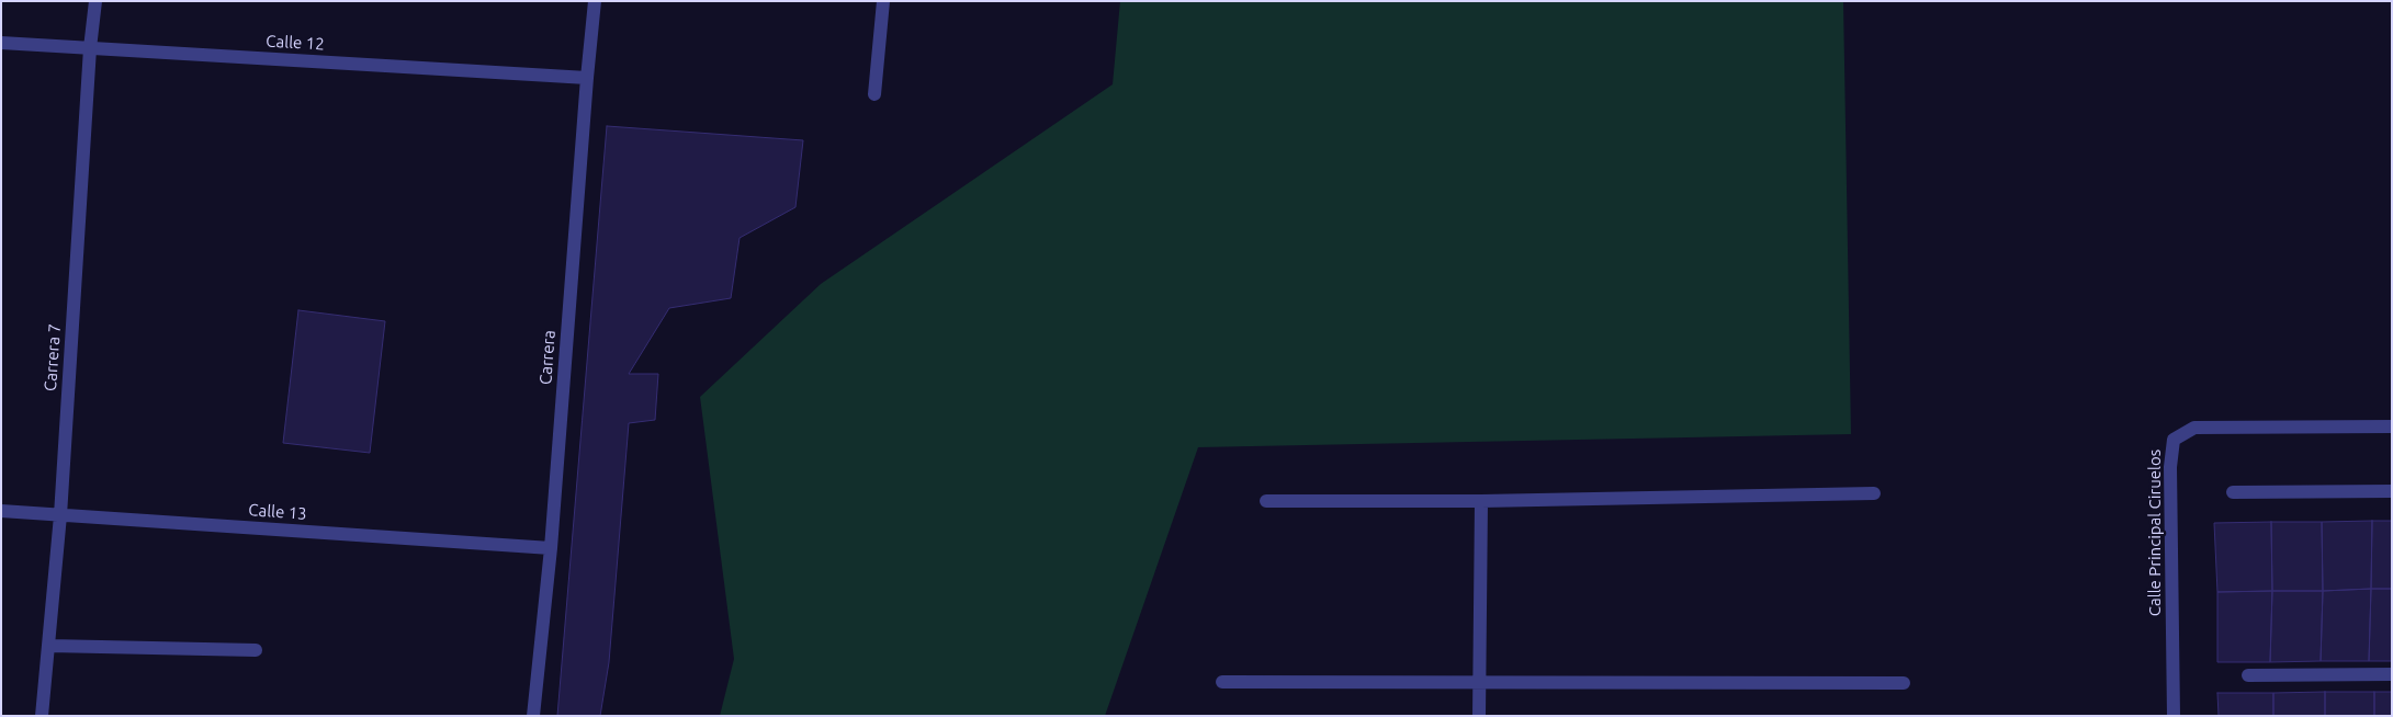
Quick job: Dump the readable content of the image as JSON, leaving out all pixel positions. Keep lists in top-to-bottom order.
{
  "streets": {
    "street": [
      "Calle 12",
      "Carrera 7",
      "Carrera",
      "Calle 13",
      "Calle Principal Ciruelos"
    ]
  },
  "crossings": [
    ["Calle 12", "Carrera 7"],
    ["Calle 12", "Carrera"],
    ["Carrera 7", "Calle 13"],
    ["Carrera", "Calle 13"]
  ]
}
